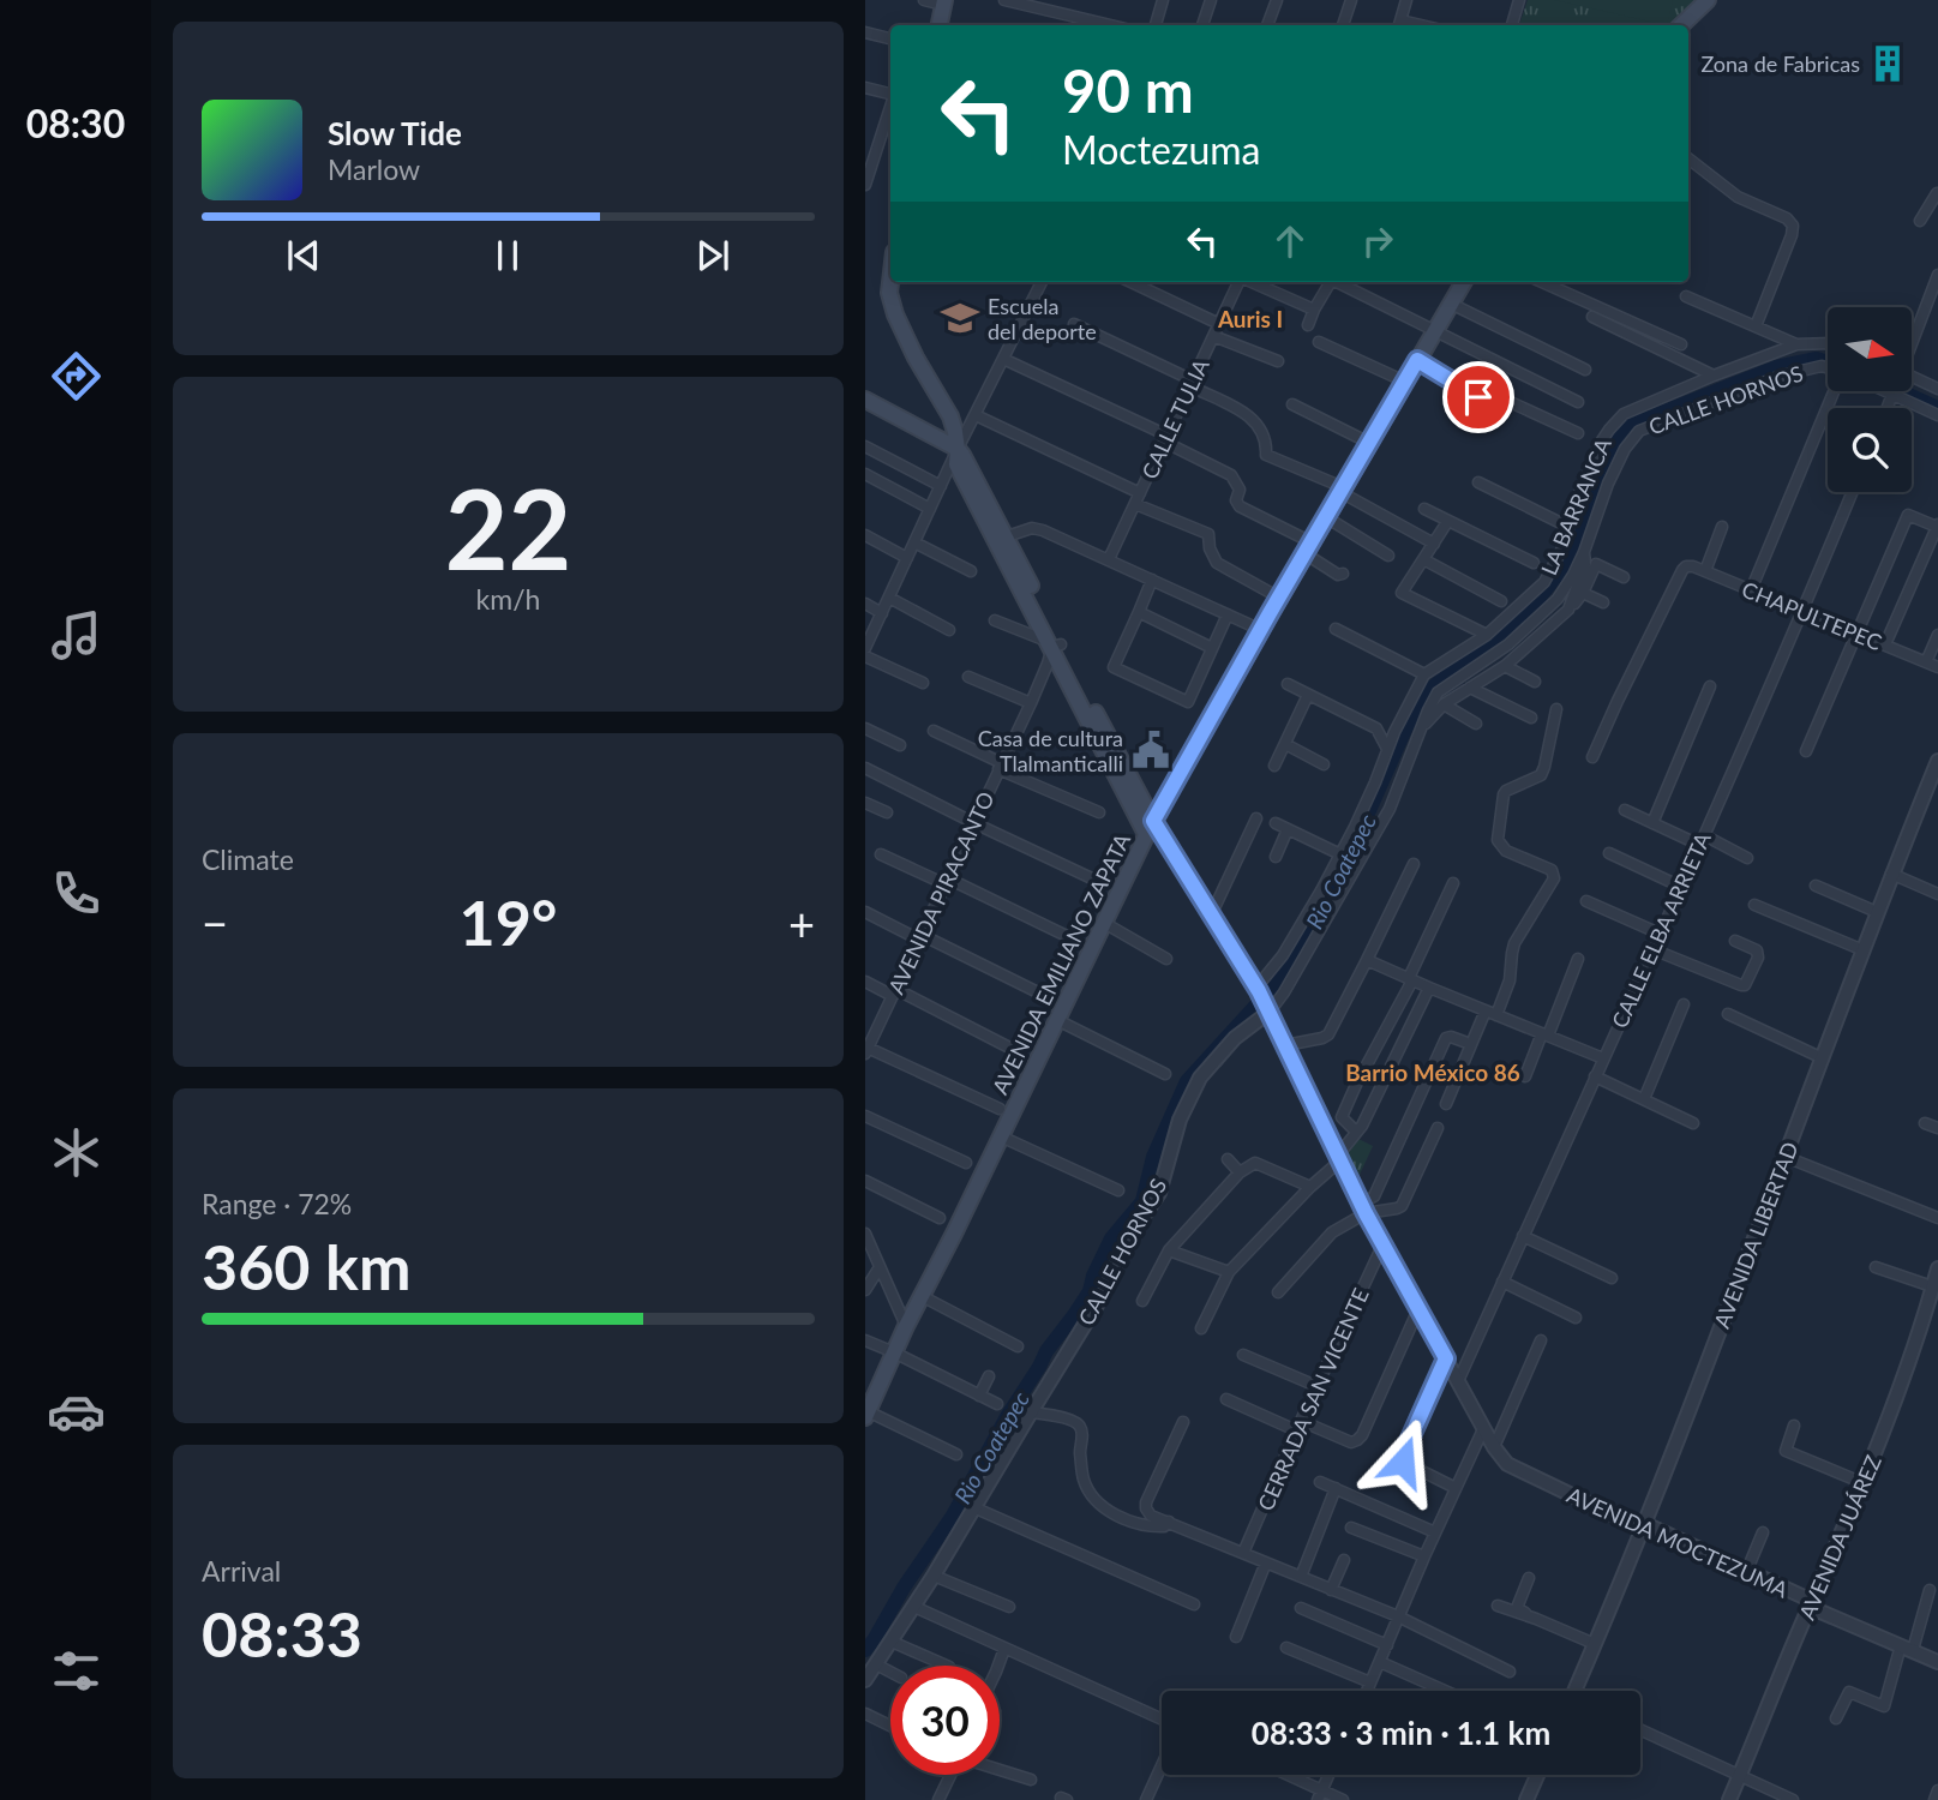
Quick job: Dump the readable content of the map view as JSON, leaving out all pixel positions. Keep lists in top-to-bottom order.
{
  "streets": {
    "main road": ["AVENIDA EMILIANO ZAPATA"],
    "street": [
      "CALLE HORNOS",
      "CALLE TULIA",
      "LA BARRANCA",
      "CHAPULTEPEC",
      "AVENIDA PIRACANTO",
      "CALLE ELBA ARRIETA",
      "AVENIDA LIBERTAD",
      "CERRADA SAN VICENTE",
      "AVENIDA JUÁREZ",
      "AVENIDA MOCTEZUMA"
    ]
  },
  "crossings": [
    ["CHAPULTEPEC", "CALLE ELBA ARRIETA"],
    ["AVENIDA LIBERTAD", "AVENIDA MOCTEZUMA"],
    ["AVENIDA JUÁREZ", "AVENIDA MOCTEZUMA"]
  ],
  "districts": ["Auris I", "Barrio México 86"],
  "water": ["Rio Coatepec"],
  "places": {
    "building": ["Zona de Fabricas"],
    "school or university": ["Escuela del deporte"],
    "public building": ["Casa de cultura Tlalmanticalli"]
  },
  "north": "right",
  "page": {
    "tabs": "08:30",
    "turn": ["90 m", "Moctezuma"],
    "song": ["Slow Tide", "Marlow"],
    "tile": [
      ["22", "km/h"],
      "Climate",
      ["Range · 72%", "360 km"],
      ["Arrival", "08:33"]
    ],
    "heat": ["−", "19°", "+"],
    "limit": "30",
    "trip": "08:33 · 3 min · 1.1 km"
  }
}
